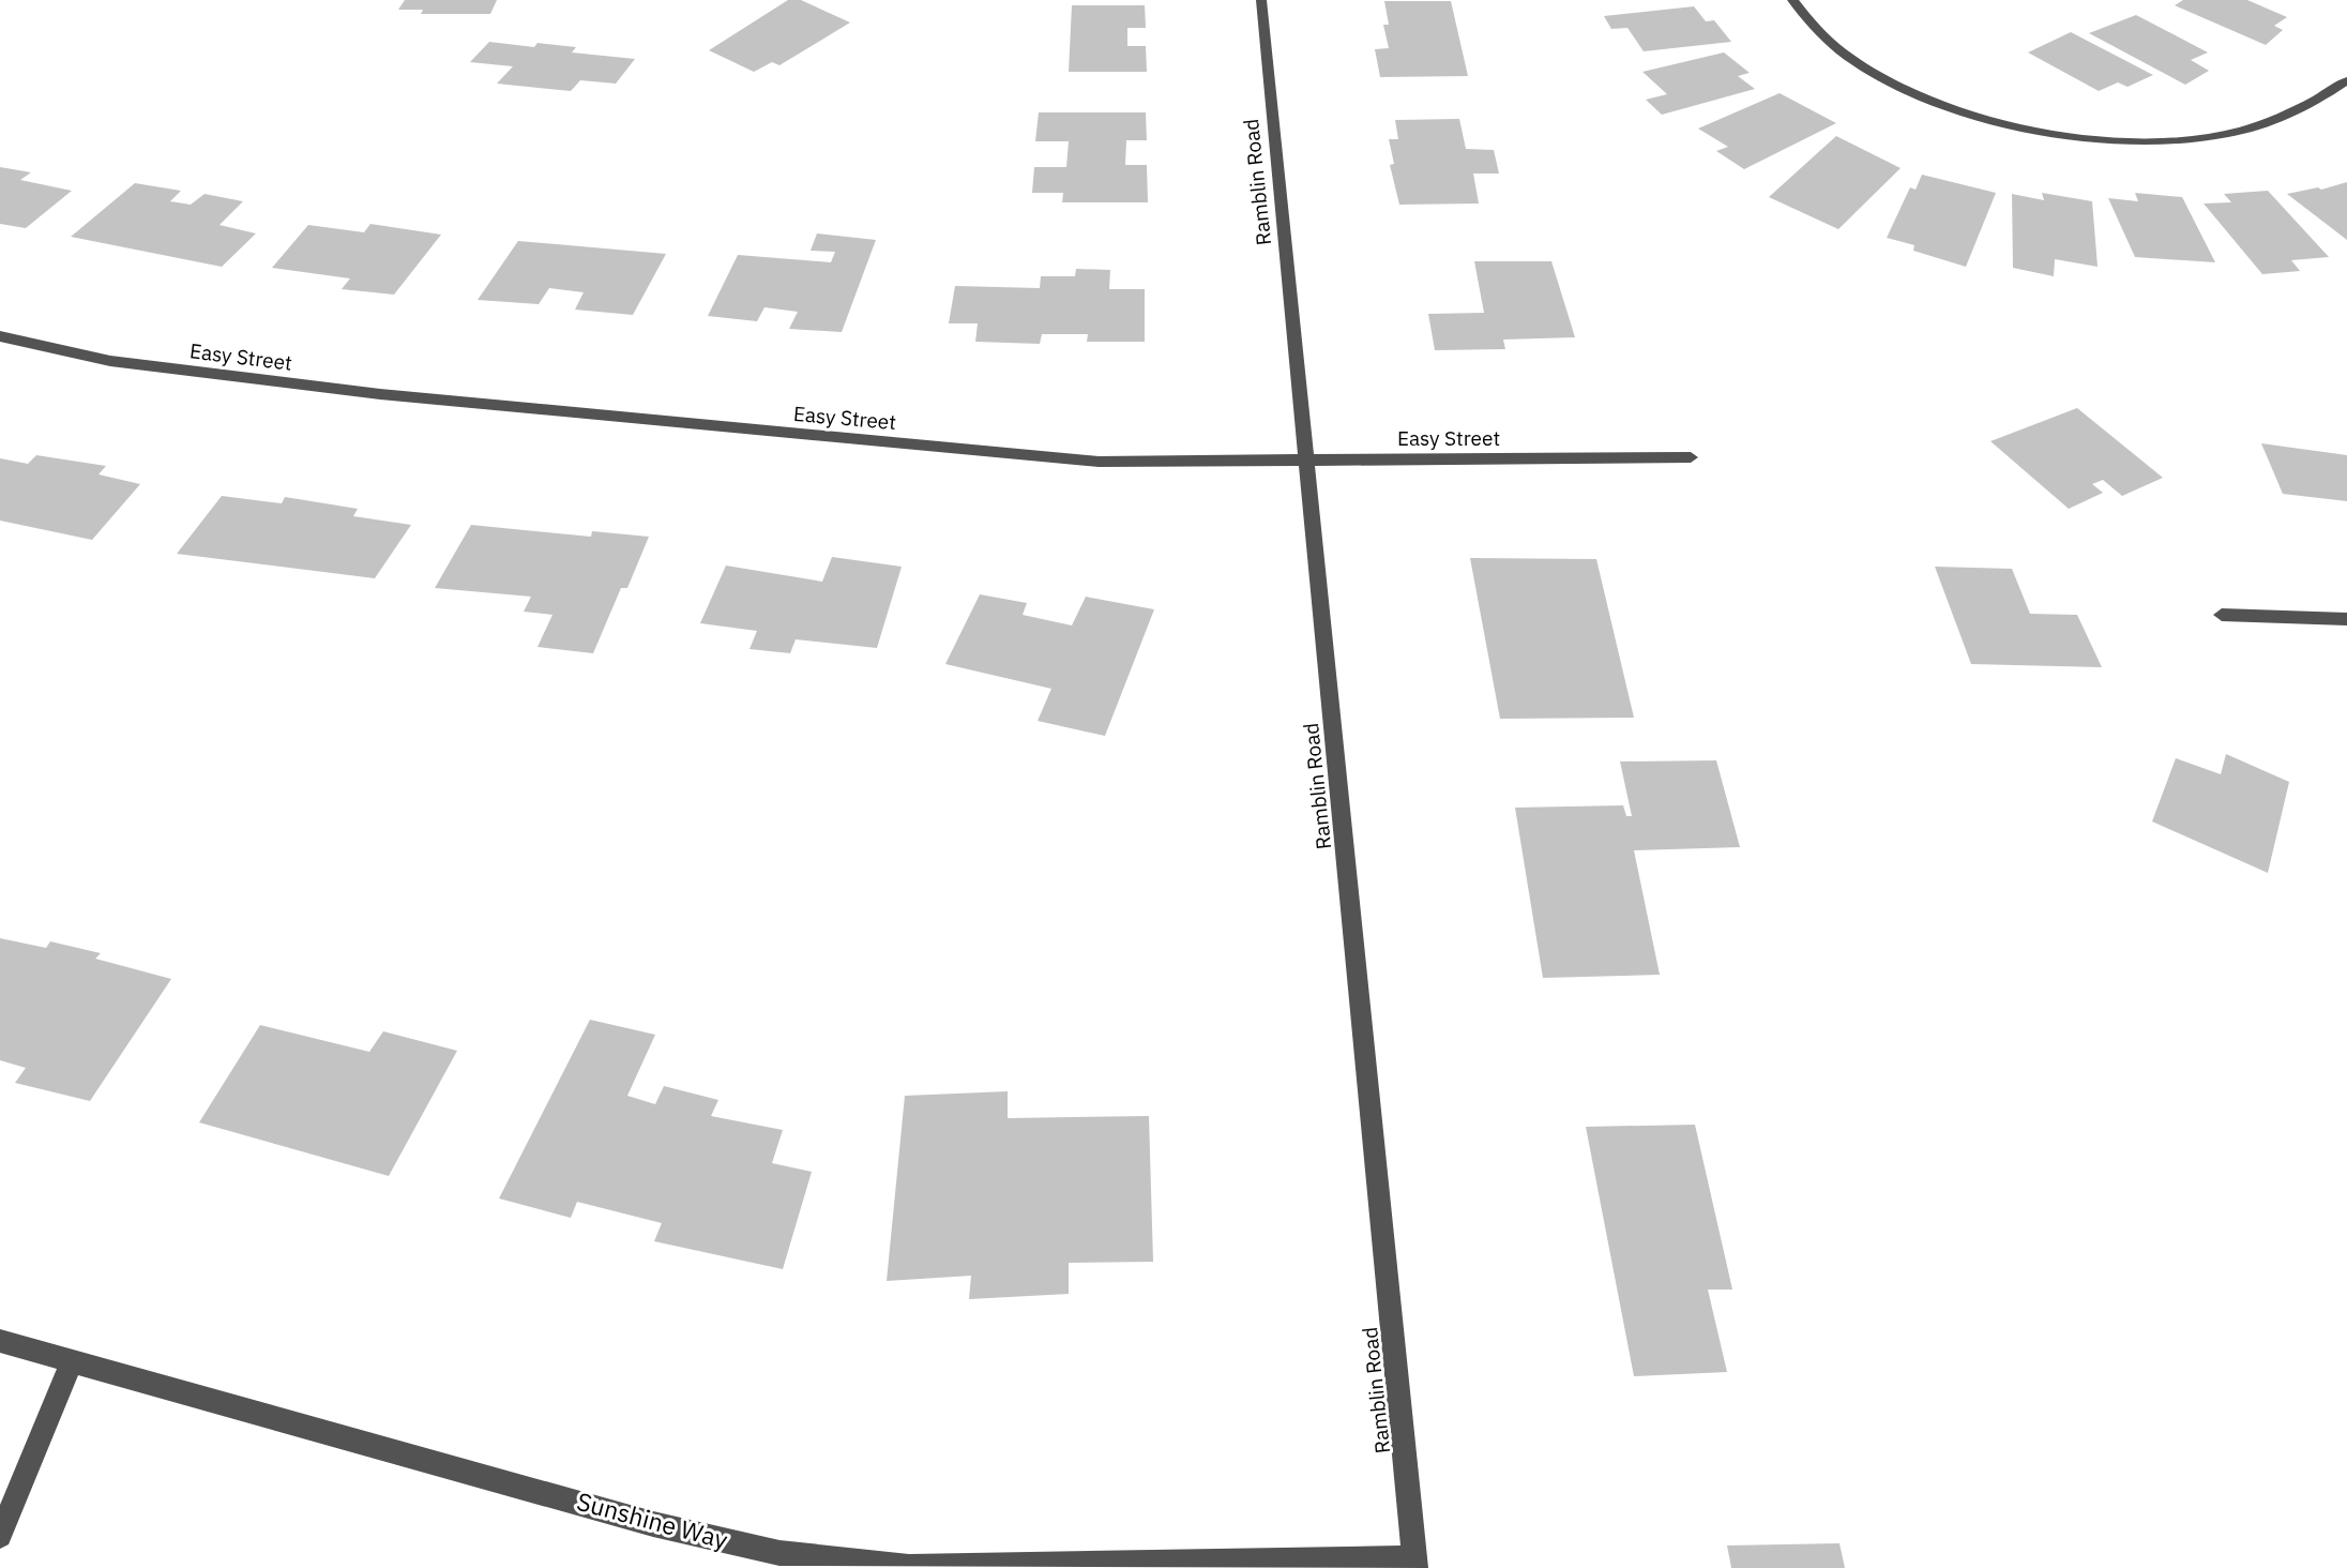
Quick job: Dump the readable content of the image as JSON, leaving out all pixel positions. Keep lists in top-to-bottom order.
{
  "streets": {
    "street": ["Ramblin Road", "Easy Street", "Sunshine Way"]
  },
  "crossings": [
    ["Ramblin Road", "Easy Street"],
    ["Ramblin Road", "Sunshine Way"]
  ]
}
